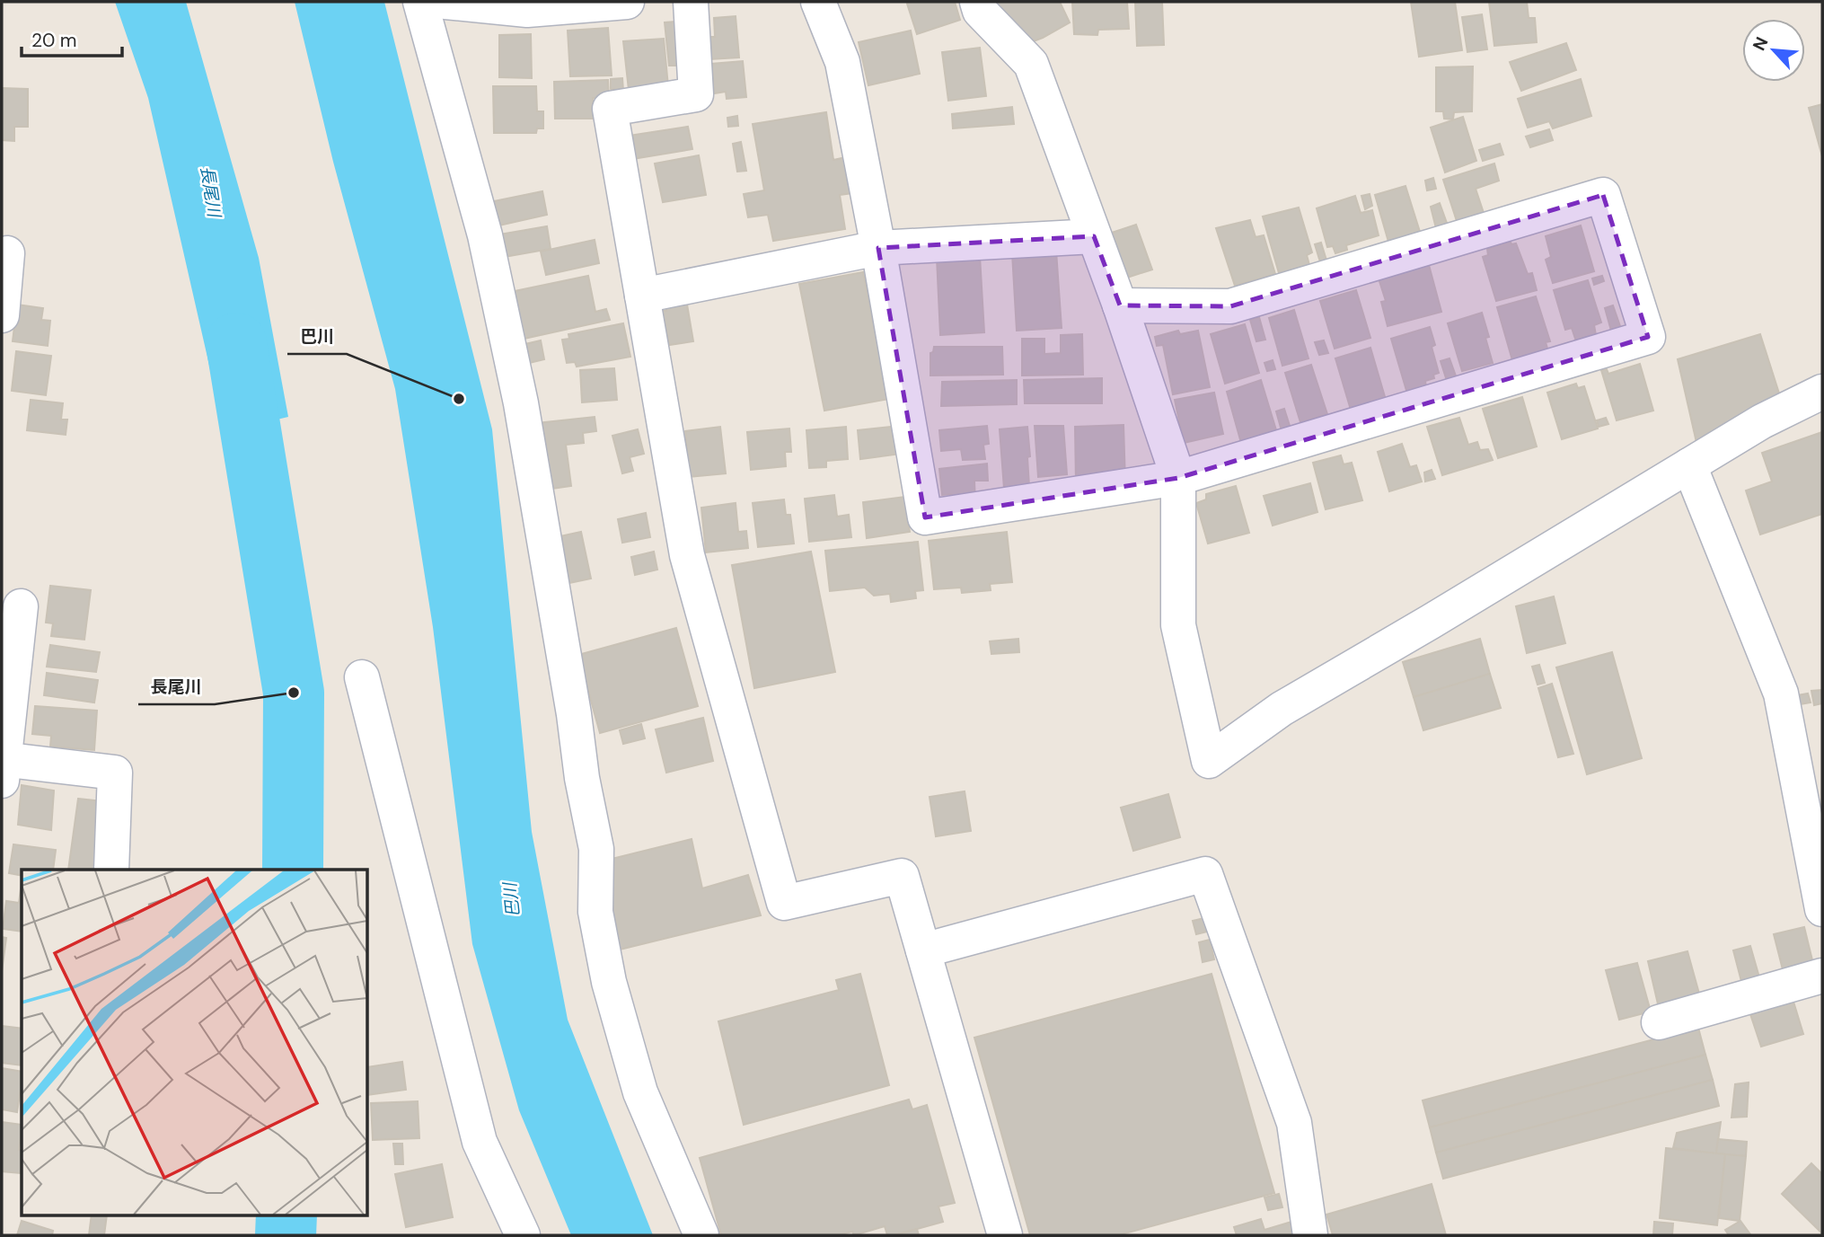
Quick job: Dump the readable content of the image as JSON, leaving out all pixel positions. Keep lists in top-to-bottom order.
{
  "water": ["長尾川", "巴川"],
  "places": ["巴川", "長尾川"],
  "scale_bar": "20 m",
  "north": "top left"
}
